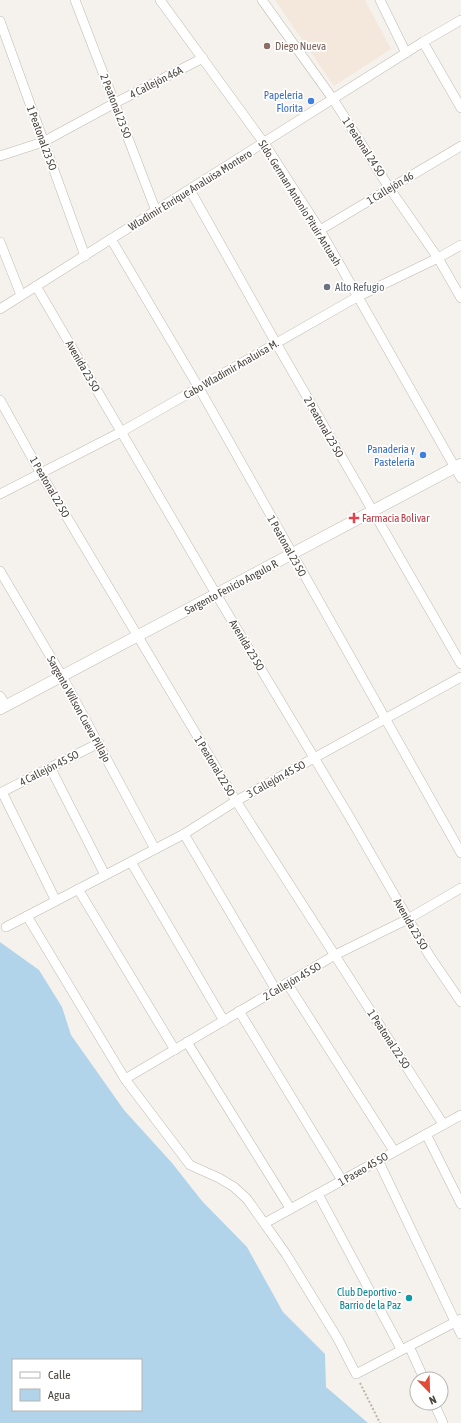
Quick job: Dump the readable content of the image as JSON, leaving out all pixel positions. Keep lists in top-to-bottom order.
{
  "streets": {
    "street": [
      "4 Callejón 46A",
      "2 Peatonal 23 SO",
      "1 Peatonal 23 SO",
      "1 Peatonal 24 SO",
      "1 Callejón 46",
      "Wladimir Enrique Analuisa Montero",
      "Sldo. German Antonio Pituir Antuash",
      "Avenida 23 SO",
      "Cabo Wladimir Analuisa M.",
      "1 Peatonal 22 SO",
      "Sargento Fenicio Angulo R",
      "Sargento Wilson Cueva Pillajo",
      "4 Callejón 45 SO",
      "3 Callejón 45 SO",
      "2 Callejón 45 SO",
      "1 Paseo 45 SO"
    ]
  },
  "crossings": [
    ["4 Callejón 46A", "2 Peatonal 23 SO"],
    ["4 Callejón 46A", "1 Peatonal 23 SO"],
    ["4 Callejón 46A", "Sldo. German Antonio Pituir Antuash"],
    ["2 Peatonal 23 SO", "Wladimir Enrique Analuisa Montero"],
    ["2 Peatonal 23 SO", "Cabo Wladimir Analuisa M."],
    ["2 Peatonal 23 SO", "Sargento Fenicio Angulo R"],
    ["1 Peatonal 23 SO", "Wladimir Enrique Analuisa Montero"],
    ["1 Peatonal 23 SO", "Cabo Wladimir Analuisa M."],
    ["1 Peatonal 23 SO", "Sargento Fenicio Angulo R"],
    ["1 Peatonal 23 SO", "3 Callejón 45 SO"],
    ["1 Peatonal 24 SO", "1 Callejón 46"],
    ["1 Peatonal 24 SO", "Wladimir Enrique Analuisa Montero"],
    ["1 Peatonal 24 SO", "Cabo Wladimir Analuisa M."],
    ["1 Callejón 46", "Sldo. German Antonio Pituir Antuash"],
    ["Wladimir Enrique Analuisa Montero", "Sldo. German Antonio Pituir Antuash"],
    ["Wladimir Enrique Analuisa Montero", "Avenida 23 SO"],
    ["Sldo. German Antonio Pituir Antuash", "Cabo Wladimir Analuisa M."],
    ["Sldo. German Antonio Pituir Antuash", "Sargento Fenicio Angulo R"],
    ["Avenida 23 SO", "Cabo Wladimir Analuisa M."],
    ["Avenida 23 SO", "Sargento Fenicio Angulo R"],
    ["Avenida 23 SO", "3 Callejón 45 SO"],
    ["Avenida 23 SO", "2 Callejón 45 SO"],
    ["Cabo Wladimir Analuisa M.", "1 Peatonal 22 SO"],
    ["1 Peatonal 22 SO", "Sargento Fenicio Angulo R"],
    ["1 Peatonal 22 SO", "3 Callejón 45 SO"],
    ["1 Peatonal 22 SO", "2 Callejón 45 SO"],
    ["1 Peatonal 22 SO", "1 Paseo 45 SO"],
    ["Sargento Fenicio Angulo R", "Sargento Wilson Cueva Pillajo"],
    ["Sargento Wilson Cueva Pillajo", "4 Callejón 45 SO"],
    ["Sargento Wilson Cueva Pillajo", "3 Callejón 45 SO"]
  ],
  "places": {
    "other": [
      "Diego Nueva",
      "Papelería Florita",
      "Alto Refugio",
      "Panadería y Pastelería",
      "Club Deportivo - Barrio de la Paz"
    ],
    "health": ["Farmacia Bolivar"]
  },
  "legend": ["Calle", "Agua"],
  "north": "bottom right"
}
